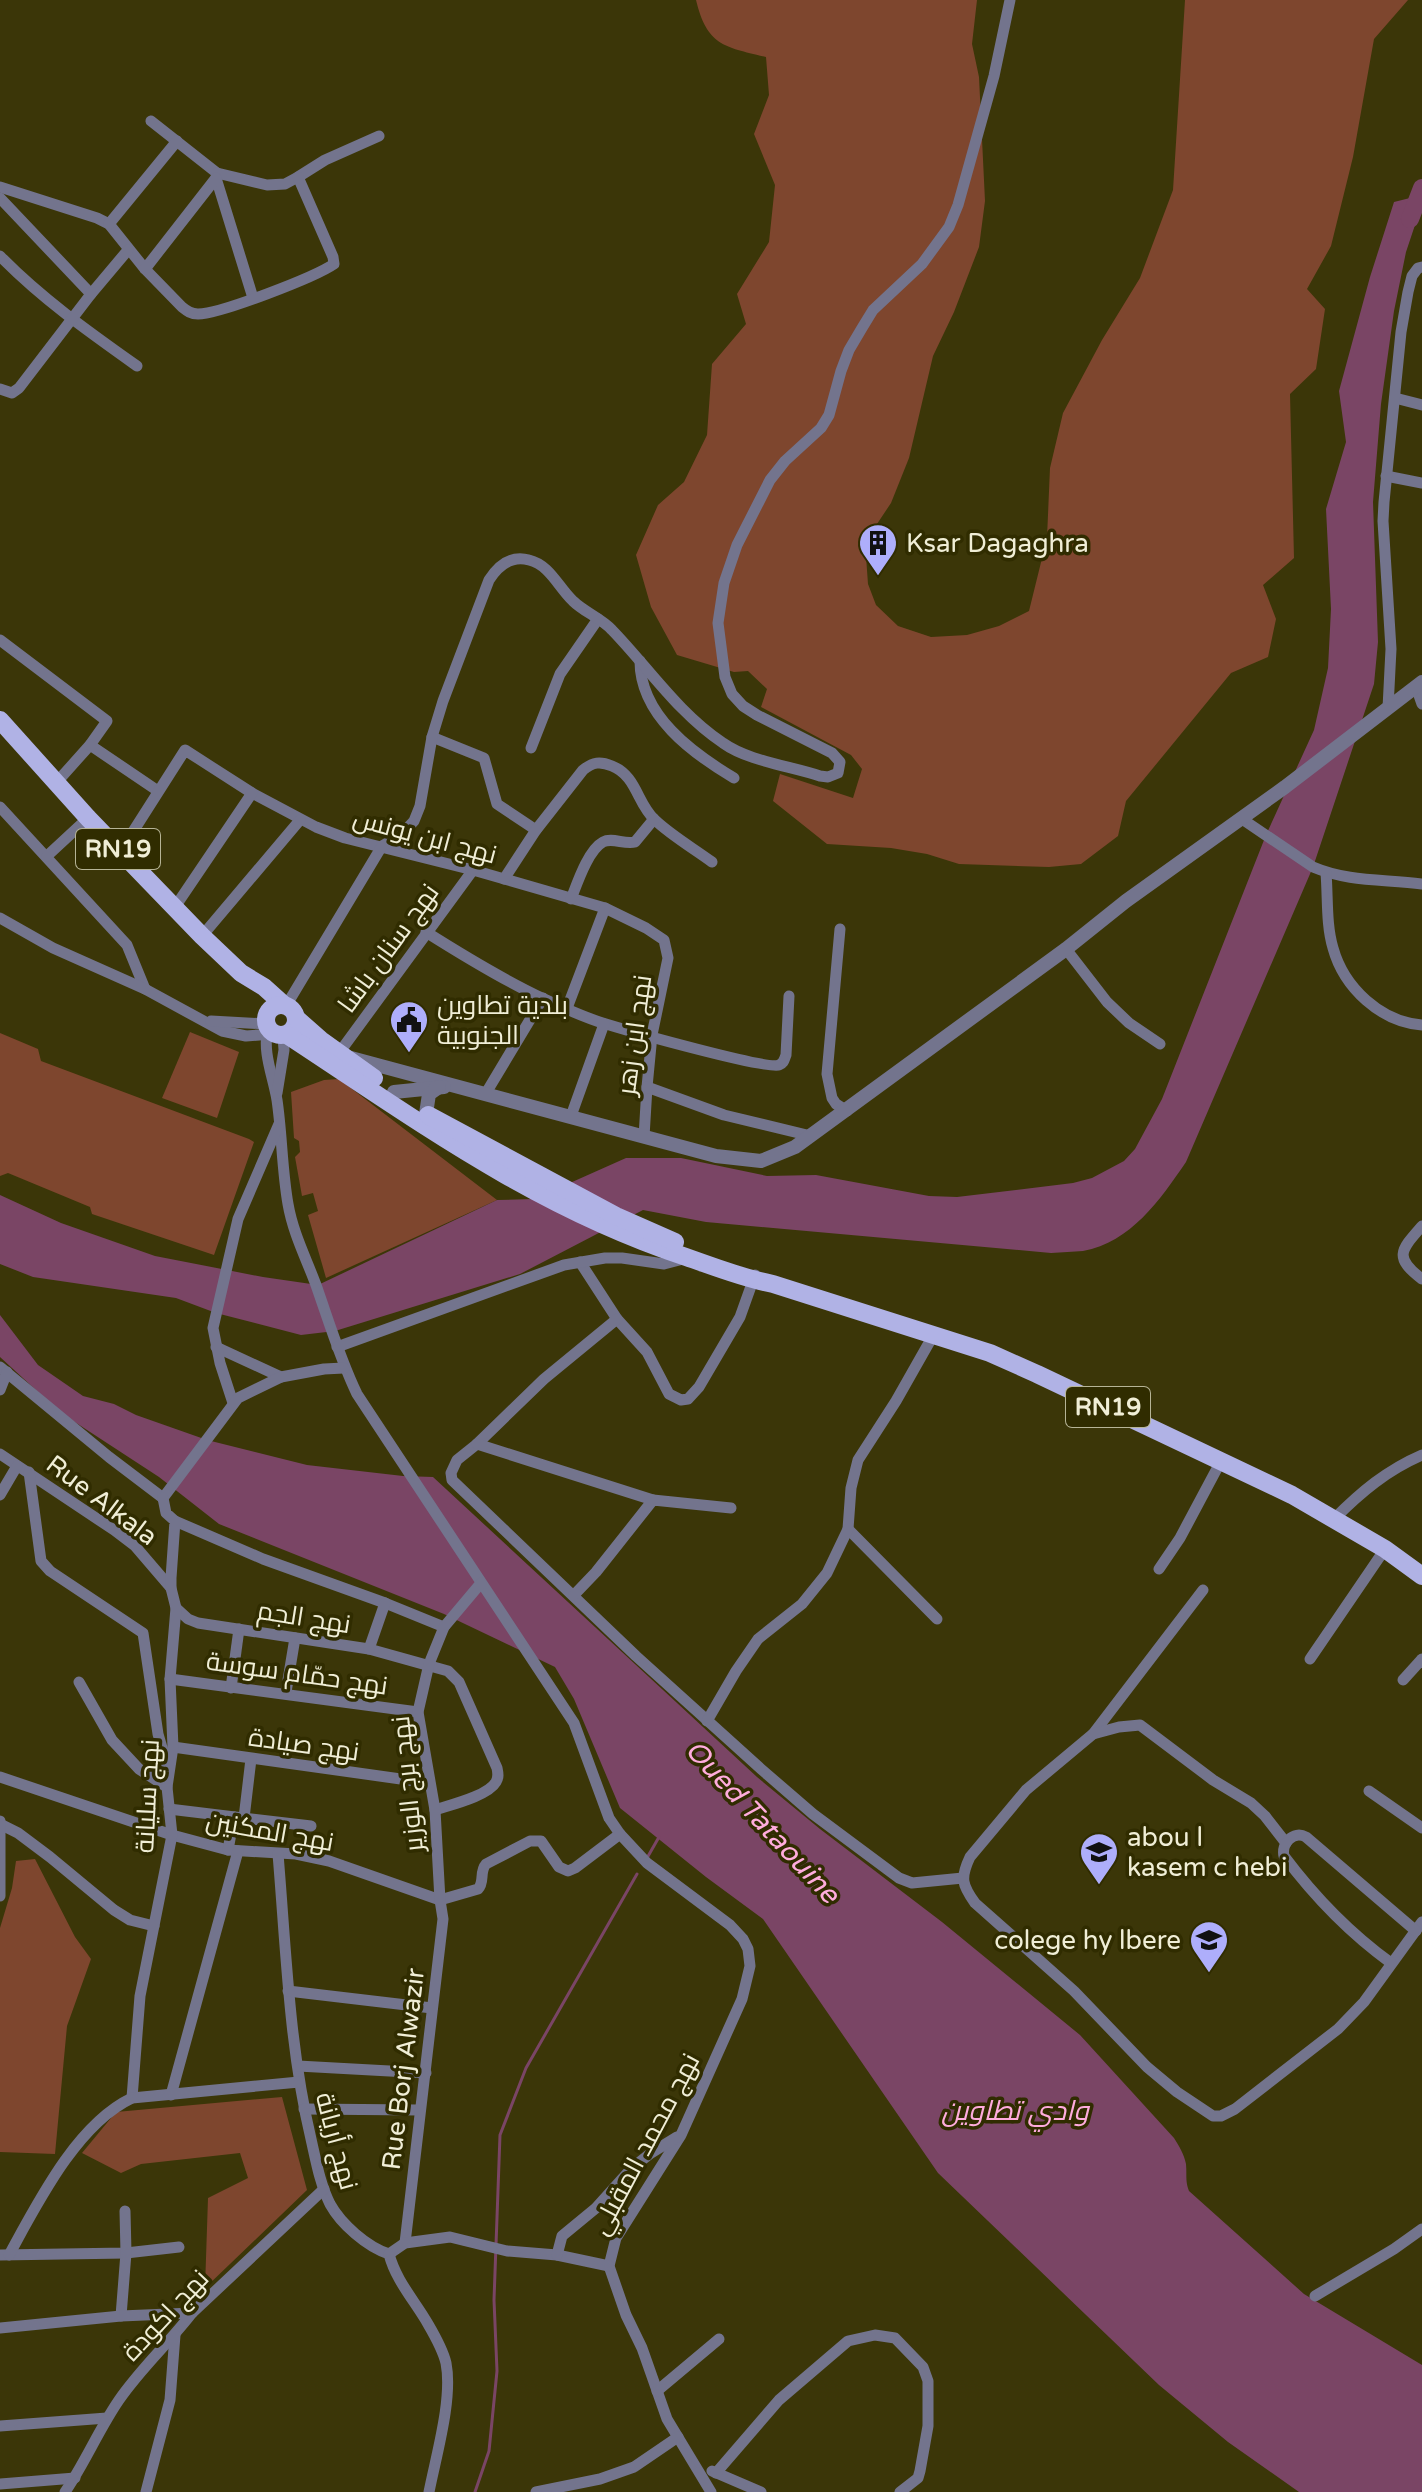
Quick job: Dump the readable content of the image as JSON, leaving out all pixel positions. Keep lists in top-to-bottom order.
{
  "streets": {
    "main road": ["RN19"],
    "street": [
      "نهج ابن يونس",
      "نهج سنان باشا",
      "نهج ابن زهر",
      "Rue Alkala",
      "نهج الجم",
      "نهج حمّام سوسة",
      "نهج صيادة",
      "نهج برج الوزير",
      "نهج سليانة",
      "نهج المكنين",
      "Rue Borj Alwazir",
      "نهج أريانة",
      "نهج محمد المقبلي",
      "نهج اكودة"
    ]
  },
  "crossings": [
    ["نهج ابن يونس", "نهج سنان باشا"],
    ["نهج ابن يونس", "نهج ابن زهر"],
    ["RN19", "نهج سنان باشا"],
    ["Rue Alkala", "نهج سليانة"],
    ["نهج الجم", "نهج برج الوزير"],
    ["نهج الجم", "نهج سليانة"],
    ["نهج حمّام سوسة", "نهج برج الوزير"],
    ["نهج حمّام سوسة", "نهج سليانة"],
    ["نهج صيادة", "نهج برج الوزير"],
    ["نهج صيادة", "نهج سليانة"],
    ["نهج برج الوزير", "نهج المكنين"],
    ["نهج برج الوزير", "Rue Borj Alwazir"],
    ["نهج برج الوزير", "نهج محمد المقبلي"],
    ["نهج سليانة", "نهج المكنين"],
    ["نهج المكنين", "Rue Borj Alwazir"],
    ["نهج المكنين", "نهج أريانة"],
    ["نهج أريانة", "نهج اكودة"]
  ],
  "water": ["Oued Tataouine", "وادي تطاوين"],
  "places": {
    "building": ["Ksar Dagaghra"],
    "public building": ["بلدية تطاوين الجنوبية"],
    "school or university": ["abou l kasem c hebi", "colege hy lbere"]
  }
}
